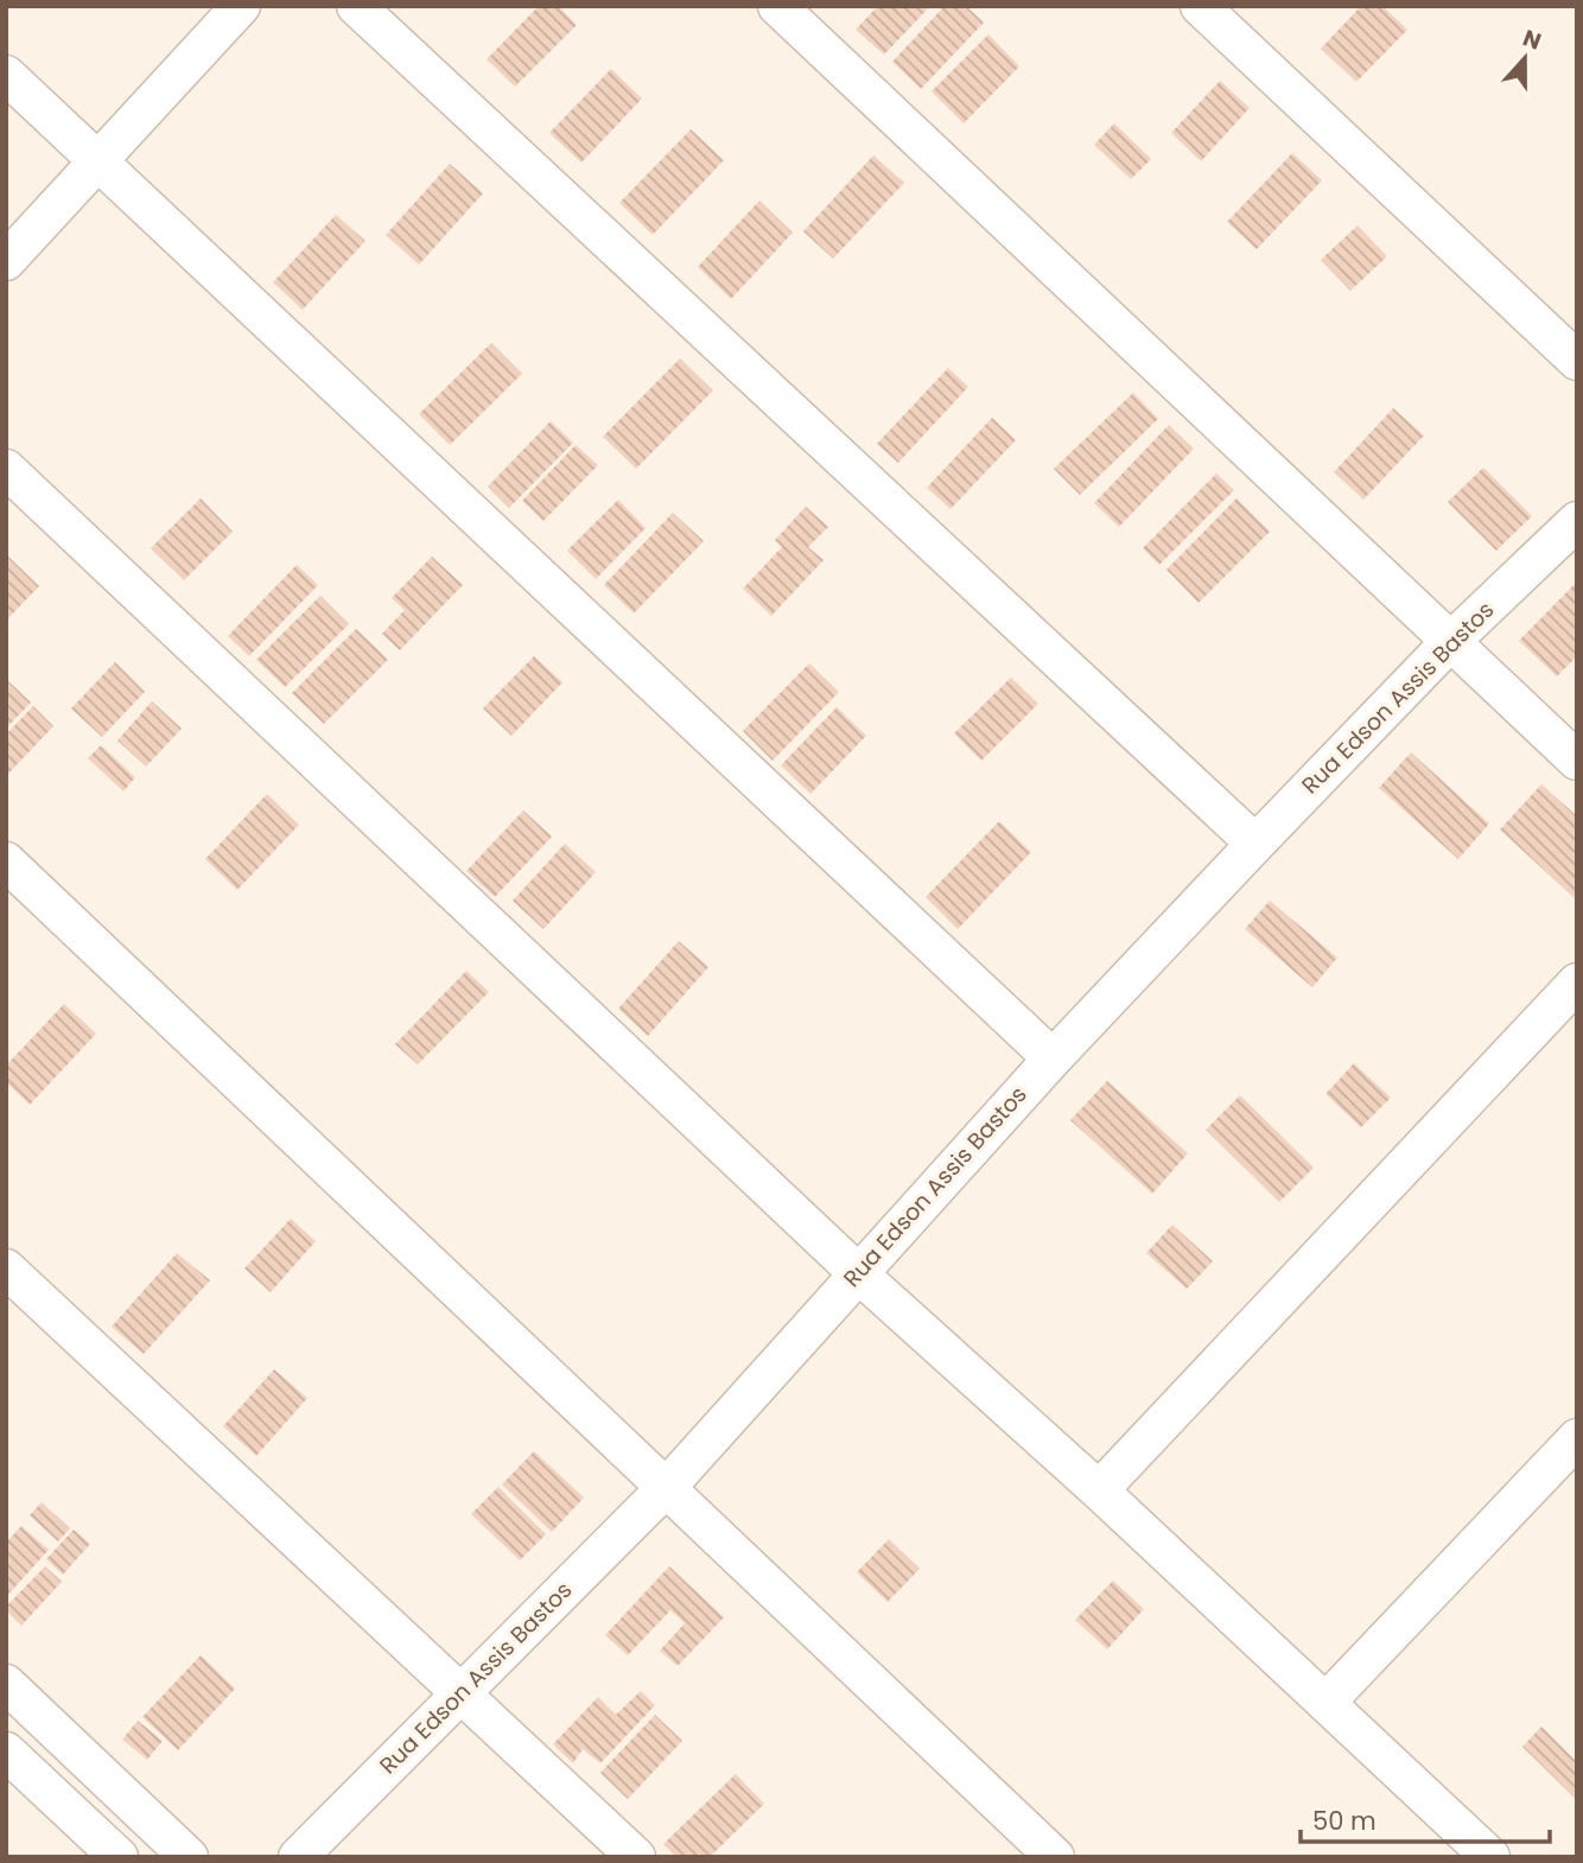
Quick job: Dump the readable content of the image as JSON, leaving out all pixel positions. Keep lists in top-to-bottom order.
{
  "streets": {
    "street": ["Rua Edson Assis Bastos"]
  },
  "scale_bar": "50 m",
  "north": "top"
}
